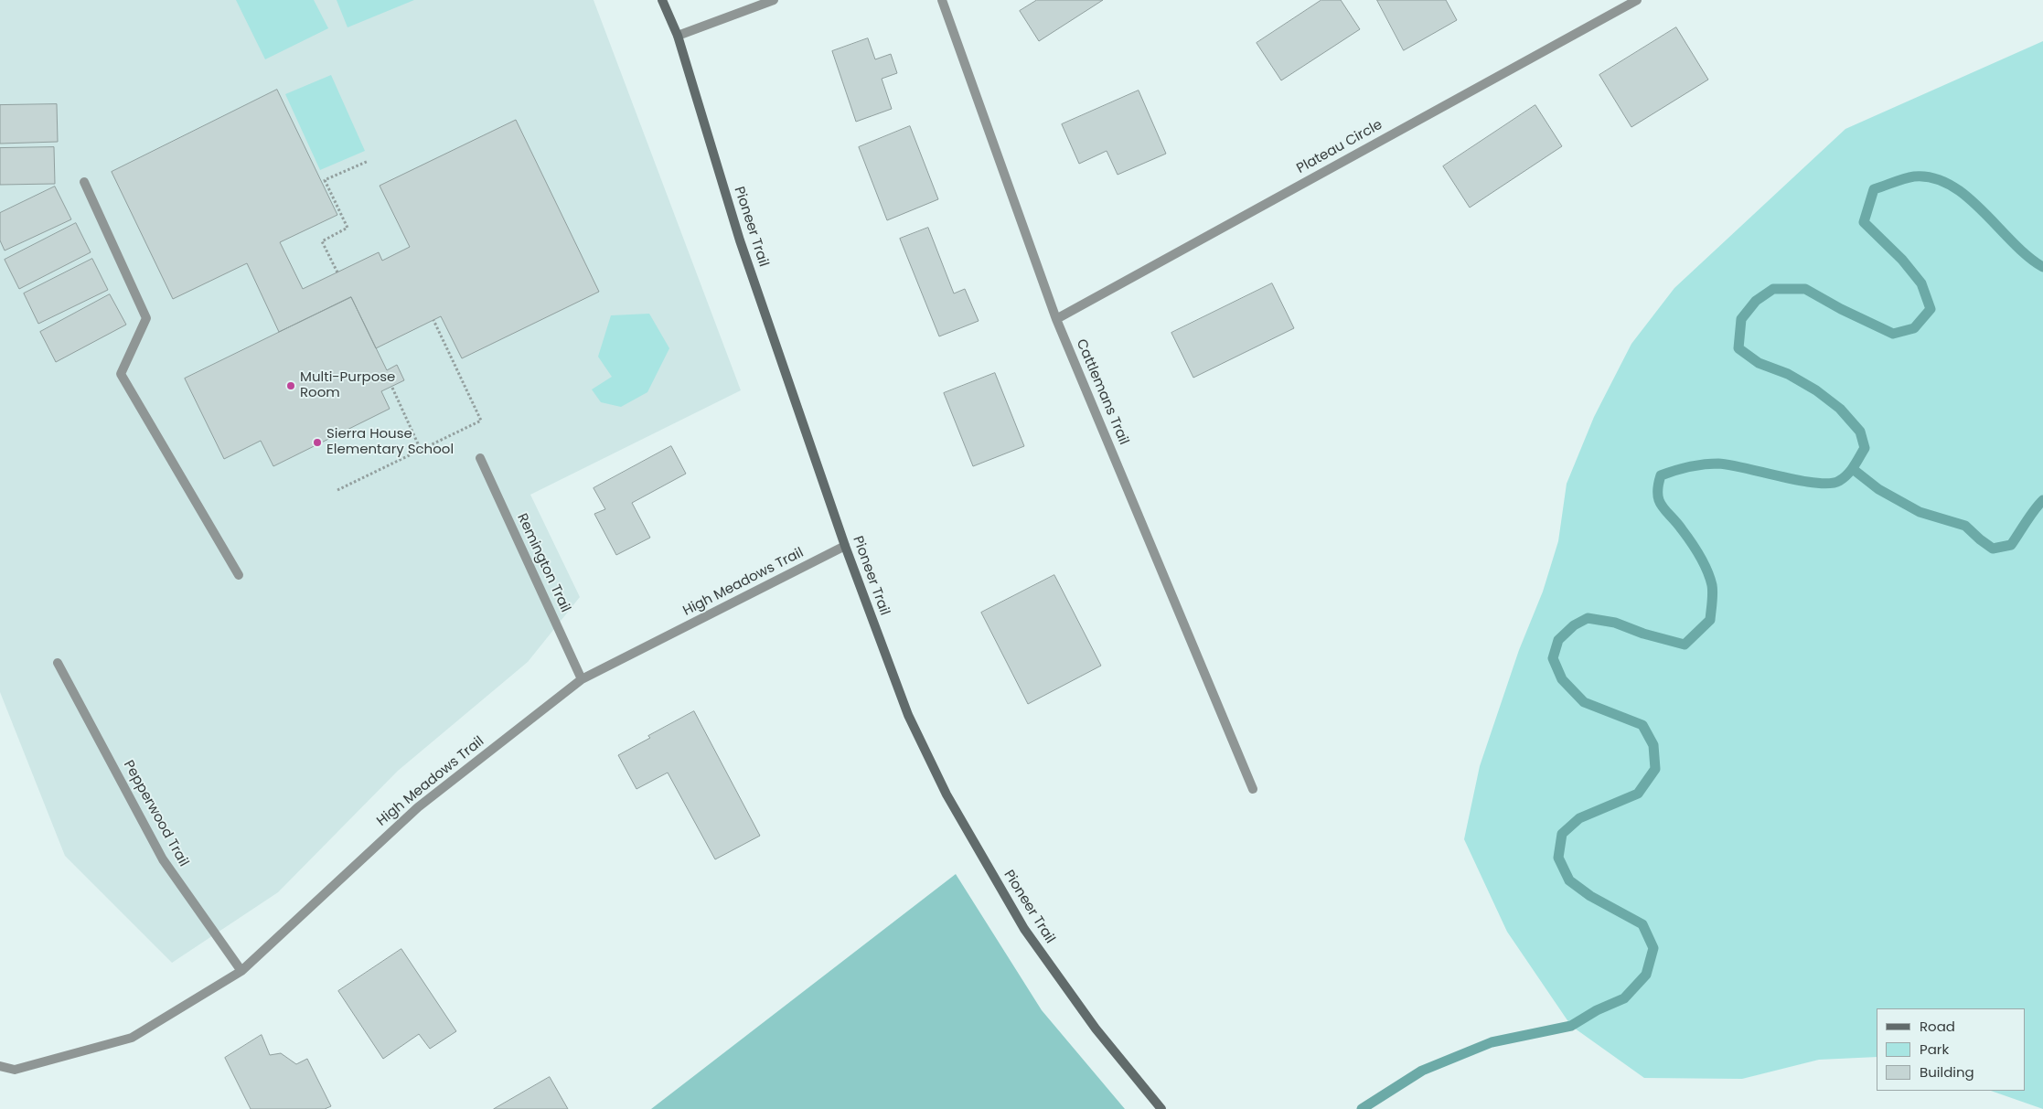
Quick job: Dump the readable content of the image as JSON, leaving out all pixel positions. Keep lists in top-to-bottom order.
{
  "streets": {
    "main road": ["Pioneer Trail"],
    "street": [
      "Plateau Circle",
      "Cattlemans Trail",
      "Remington Trail",
      "High Meadows Trail",
      "Pepperwood Trail"
    ]
  },
  "crossings": [
    ["Plateau Circle", "Cattlemans Trail"],
    ["Pioneer Trail", "High Meadows Trail"],
    ["Remington Trail", "High Meadows Trail"],
    ["High Meadows Trail", "Pepperwood Trail"]
  ],
  "places": ["Multi-Purpose Room", "Sierra House Elementary School"],
  "legend": ["Road", "Park", "Building"]
}
